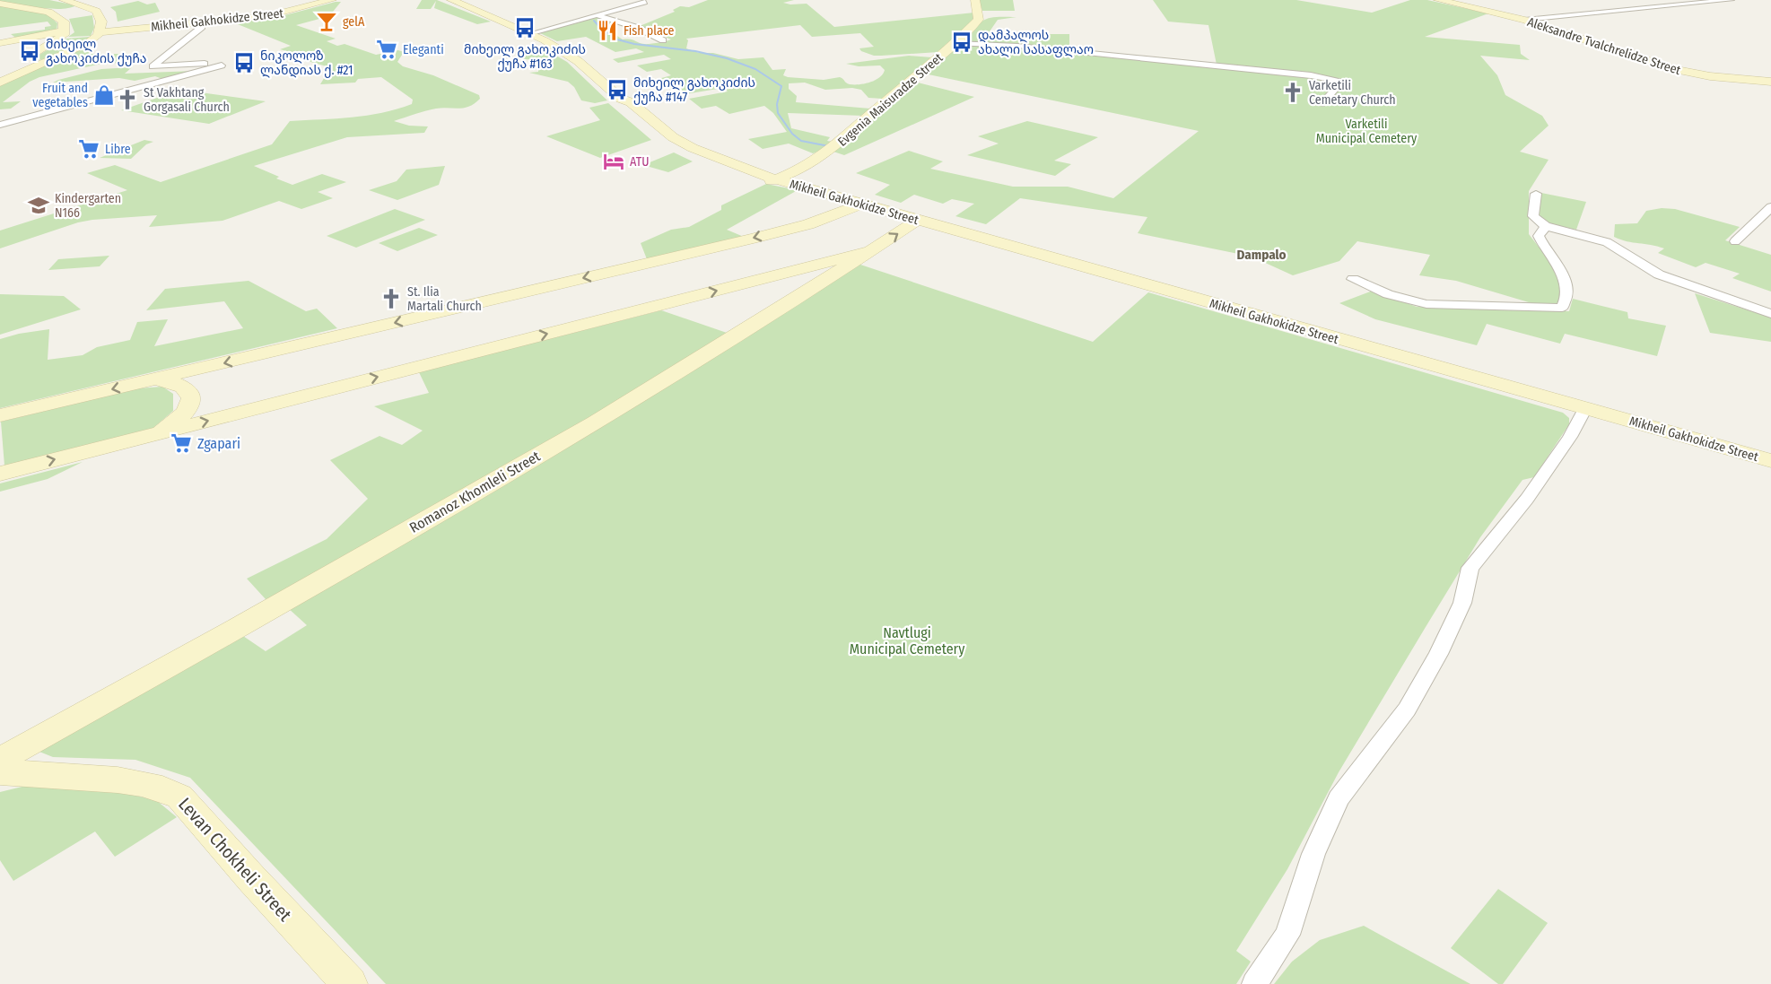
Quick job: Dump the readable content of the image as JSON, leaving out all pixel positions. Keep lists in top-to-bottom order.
{
  "streets": {
    "street": [
      "Mikheil Gakhokidze Street",
      "Aleksandre Tvalchrelidze Street",
      "Evgenia Maisuradze Street",
      "Romanoz Khomleli Street",
      "Levan Chokheli Street"
    ]
  },
  "crossings": [
    ["Mikheil Gakhokidze Street", "Evgenia Maisuradze Street"],
    ["Romanoz Khomleli Street", "Levan Chokheli Street"]
  ],
  "districts": ["Dampalo"],
  "parks": ["Varketili Municipal Cemetery", "Navtlugi Municipal Cemetery"],
  "places": {
    "bar": ["gelA"],
    "bus stop": [
      "მიხეილ გახოკიძის ქუჩა #163",
      "დამპალოს ახალი სასაფლაო",
      "მიხეილ გახოკიძის ქუჩა",
      "ნიკოლოზ ლანდიას ქ. #21",
      "მიხეილ გახოკიძის ქუჩა #147"
    ],
    "restaurant": ["Fish place"],
    "supermarket": ["Eleganti", "Libre", "Zgapari"],
    "church": ["Varketili Cemetary Church", "St Vakhtang Gorgasali Church", "St. Ilia Martali Church"],
    "shop": ["Fruit and vegetables"],
    "hotel": ["ATU"],
    "school or university": ["Kindergarten N166"]
  }
}
